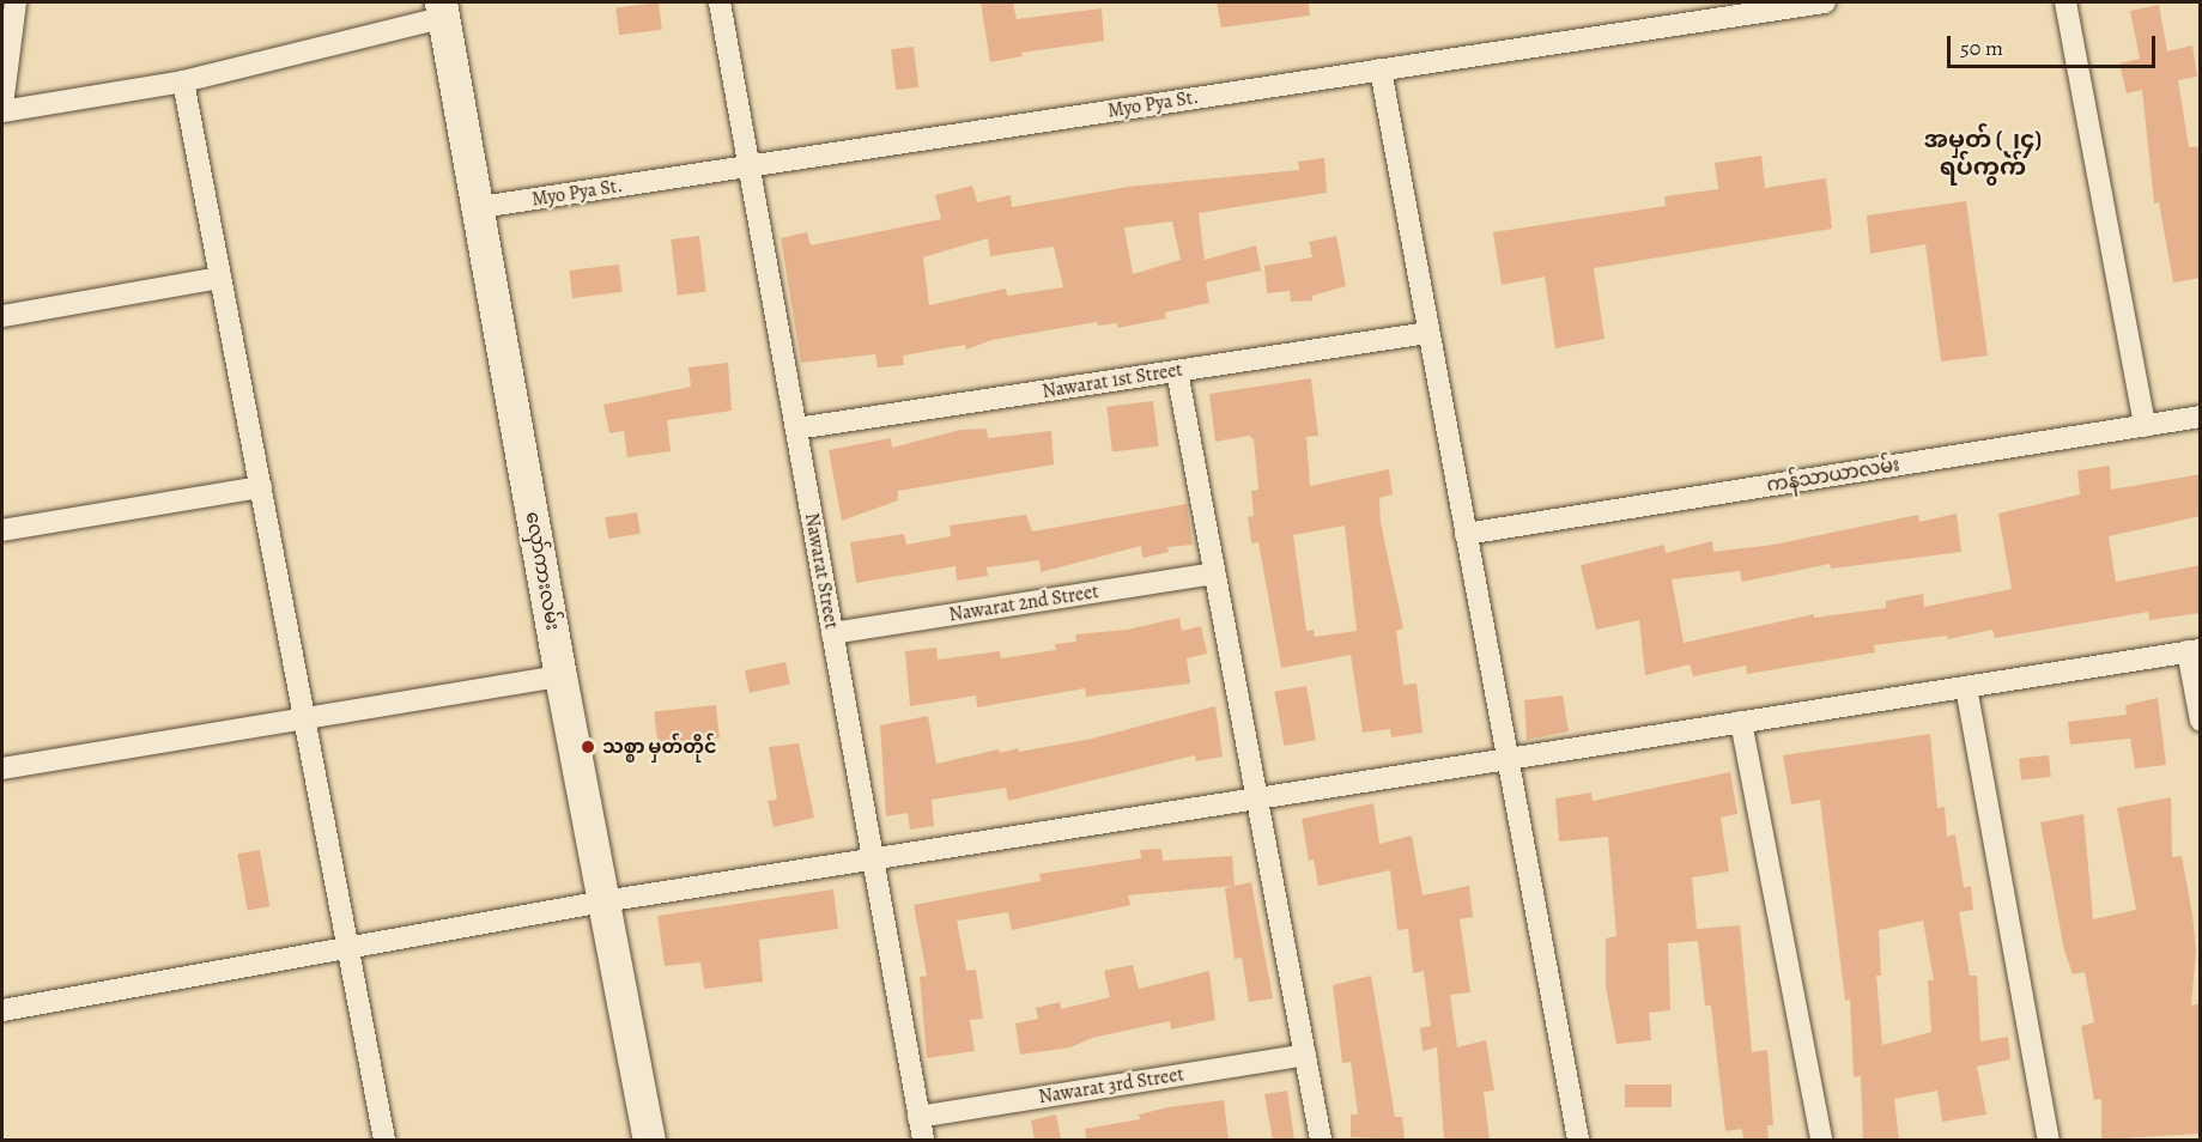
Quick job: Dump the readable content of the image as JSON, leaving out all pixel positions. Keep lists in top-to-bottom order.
{
  "streets": {
    "main road": ["လှော်ကားလမ်း"],
    "street": [
      "Myo Pya St.",
      "Nawarat 1st Street",
      "ကန်သာယာလမ်း",
      "Nawarat Street",
      "Nawarat 2nd Street",
      "Nawarat 3rd Street"
    ]
  },
  "crossings": [
    ["Myo Pya St.", "လှော်ကားလမ်း"],
    ["Myo Pya St.", "Nawarat Street"],
    ["Nawarat 1st Street", "Nawarat Street"],
    ["Nawarat Street", "Nawarat 2nd Street"],
    ["Nawarat Street", "Nawarat 3rd Street"]
  ],
  "districts": ["အမှတ် (၂၄) ရပ်ကွက်"],
  "places": ["သစ္စာ မှတ်တိုင်"],
  "scale_bar": "50 m"
}
